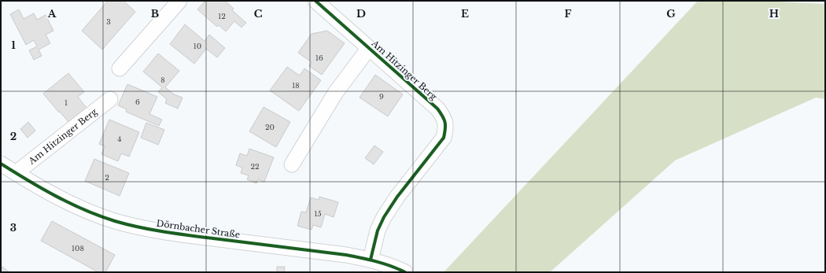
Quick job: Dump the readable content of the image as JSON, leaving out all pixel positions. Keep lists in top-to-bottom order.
{
  "streets": {
    "street": ["Am Hitzinger Berg", "Dörnbacher Straße"]
  },
  "crossings": [
    ["Am Hitzinger Berg", "Dörnbacher Straße"]
  ],
  "house_numbers": [
    "12",
    "3",
    "10",
    "16",
    "8",
    "18",
    "9",
    "6",
    "1",
    "20",
    "4",
    "22",
    "2",
    "15",
    "108"
  ],
  "grid": {
    "columns": [
      "A",
      "B",
      "C",
      "D",
      "E",
      "F",
      "G",
      "H"
    ],
    "rows": ["1", "2", "3"]
  }
}
